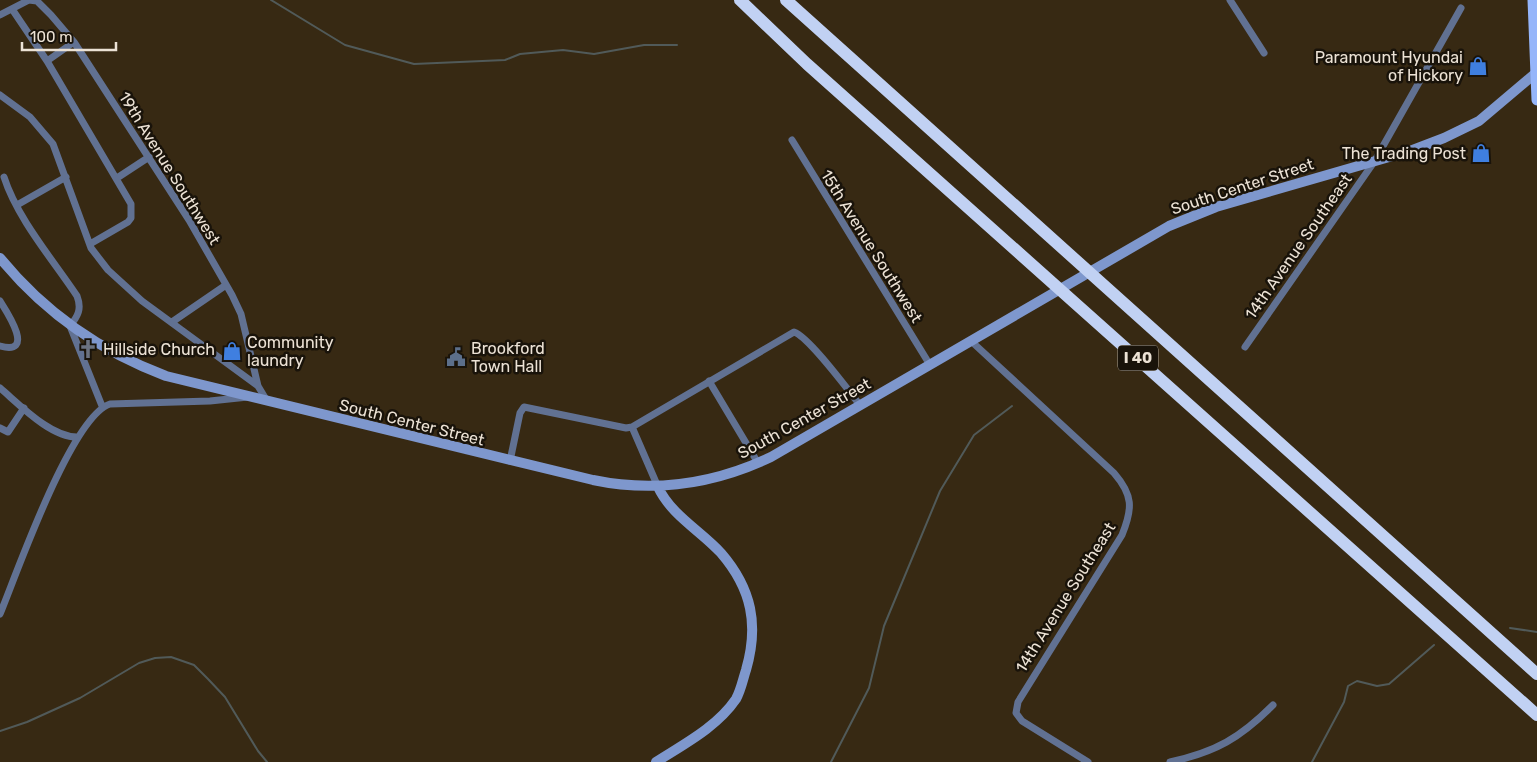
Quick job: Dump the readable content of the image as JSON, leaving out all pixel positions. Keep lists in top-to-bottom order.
{
  "streets": {
    "highway": ["I 40"],
    "street": [
      "19th Avenue Southwest",
      "South Center Street",
      "15th Avenue Southwest",
      "14th Avenue Southeast"
    ]
  },
  "crossings": [
    ["19th Avenue Southwest", "South Center Street"],
    ["South Center Street", "15th Avenue Southwest"],
    ["South Center Street", "14th Avenue Southeast"]
  ],
  "places": {
    "shop": ["Paramount Hyundai of Hickory", "The Trading Post", "Community laundry"],
    "church": ["Hillside Church"],
    "public building": ["Brookford Town Hall"]
  },
  "scale_bar": "100 m"
}
